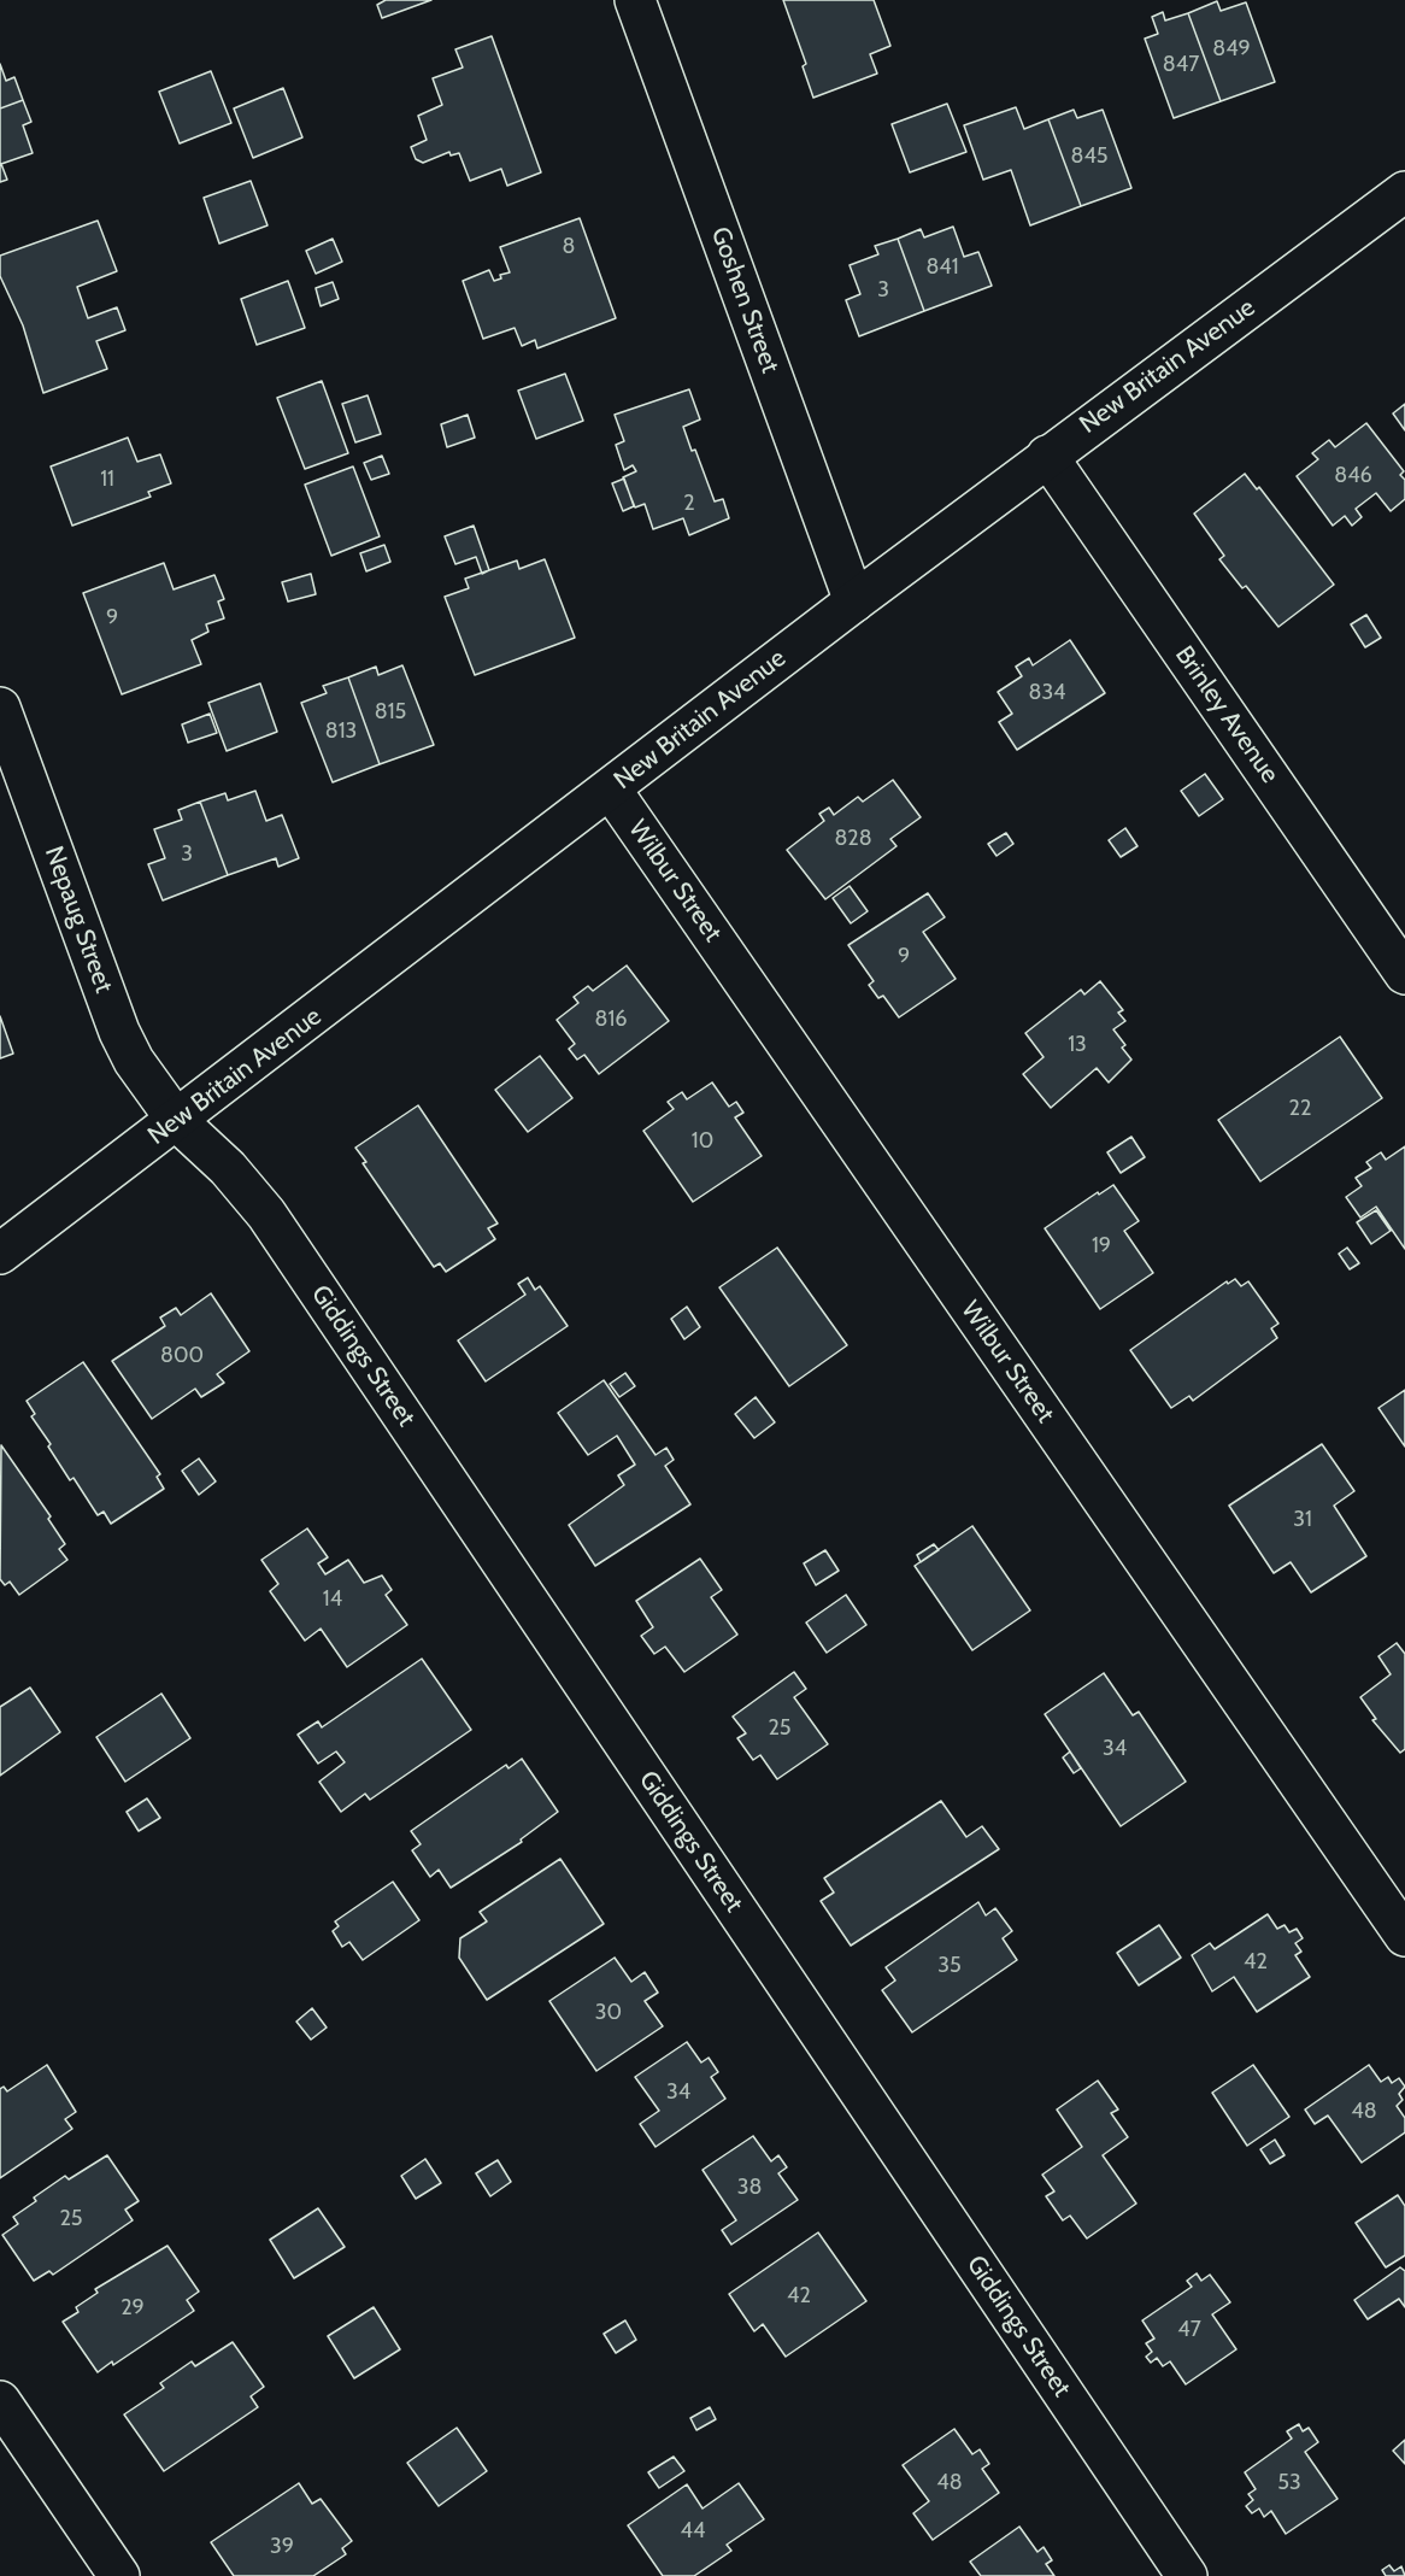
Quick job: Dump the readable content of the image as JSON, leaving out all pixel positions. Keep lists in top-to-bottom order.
{
  "streets": {
    "street": [
      "Goshen Street",
      "New Britain Avenue",
      "Brinley Avenue",
      "Wilbur Street",
      "Nepaug Street",
      "Giddings Street"
    ]
  },
  "crossings": [
    ["Goshen Street", "New Britain Avenue"],
    ["New Britain Avenue", "Brinley Avenue"],
    ["New Britain Avenue", "Wilbur Street"],
    ["New Britain Avenue", "Nepaug Street"],
    ["New Britain Avenue", "Giddings Street"],
    ["Nepaug Street", "Giddings Street"]
  ],
  "house_numbers": [
    "849",
    "847",
    "845",
    "8",
    "841",
    "3",
    "846",
    "11",
    "2",
    "9",
    "834",
    "815",
    "813",
    "828",
    "3",
    "9",
    "816",
    "13",
    "22",
    "10",
    "19",
    "800",
    "31",
    "14",
    "25",
    "34",
    "42",
    "35",
    "30",
    "34",
    "48",
    "38",
    "25",
    "42",
    "29",
    "47",
    "48",
    "53",
    "44",
    "39"
  ]
}
